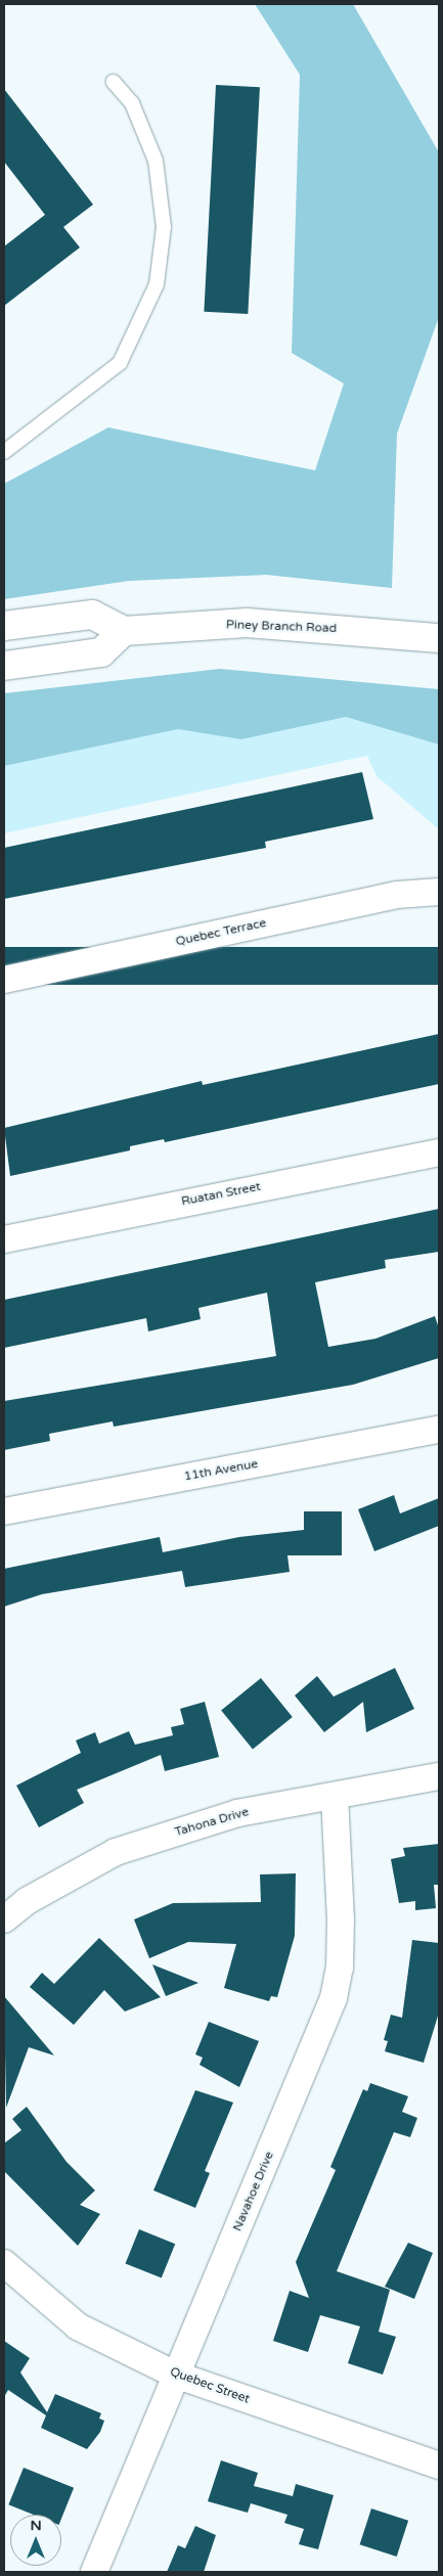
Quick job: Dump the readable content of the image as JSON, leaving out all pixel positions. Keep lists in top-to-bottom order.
{
  "streets": {
    "main road": ["Piney Branch Road"],
    "street": [
      "Quebec Terrace",
      "Ruatan Street",
      "11th Avenue",
      "Tahona Drive",
      "Navahoe Drive",
      "Quebec Street"
    ]
  },
  "crossings": [
    ["Tahona Drive", "Navahoe Drive"],
    ["Navahoe Drive", "Quebec Street"]
  ],
  "north": "top"
}
